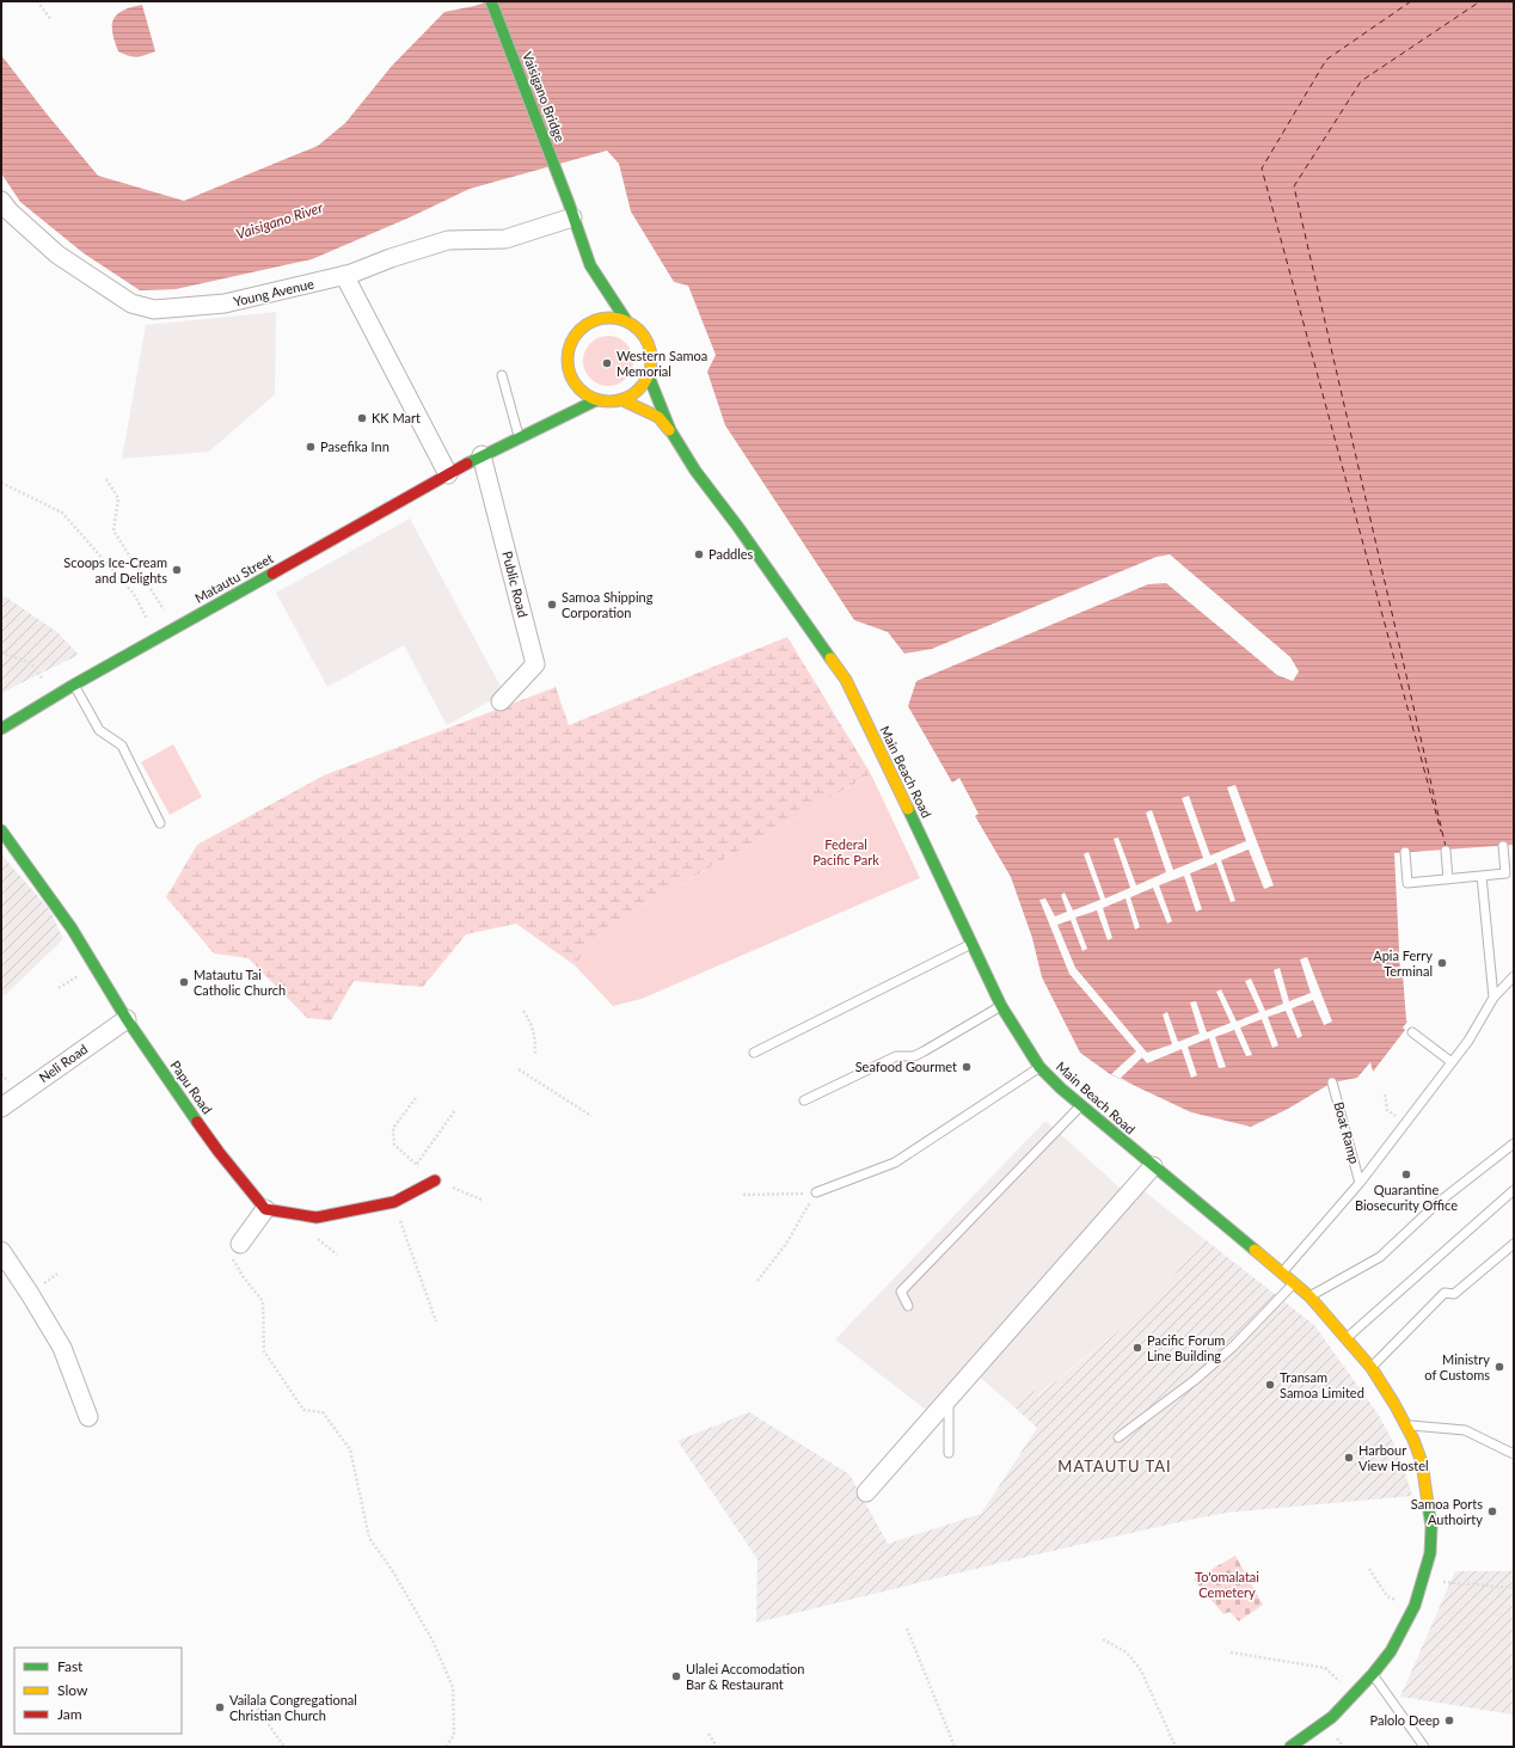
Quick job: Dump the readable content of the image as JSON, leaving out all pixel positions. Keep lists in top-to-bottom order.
{
  "streets": {
    "main road": [
      "Vaisigano Bridge",
      "Matautu Street",
      "Main Beach Road",
      "Papu Road"
    ],
    "street": ["Young Avenue", "Public Road", "Neli Road"],
    "lane": ["Boat Ramp"]
  },
  "crossings": [
    ["Vaisigano Bridge", "Young Avenue"],
    ["Matautu Street", "Public Road"],
    ["Matautu Street", "Main Beach Road"],
    ["Neli Road", "Papu Road"]
  ],
  "districts": ["MATAUTU TAI"],
  "water": ["Vaisigano River"],
  "parks": ["Federal Pacific Park", "To'omalatai Cemetery"],
  "places": [
    "Western Samoa Memorial",
    "KK Mart",
    "Pasefika Inn",
    "Paddles",
    "Scoops Ice-Cream and Delights",
    "Samoa Shipping Corporation",
    "Apia Ferry Terminal",
    "Matautu Tai Catholic Church",
    "Seafood Gourmet",
    "Quarantine Biosecurity Office",
    "Pacific Forum Line Building",
    "Ministry of Customs",
    "Transam Samoa Limited",
    "Harbour View Hostel",
    "Samoa Ports Authoirty",
    "Ulalei Accomodation Bar & Restaurant",
    "Vailala Congregational Christian Church",
    "Palolo Deep"
  ],
  "legend": ["Fast", "Slow", "Jam"]
}
